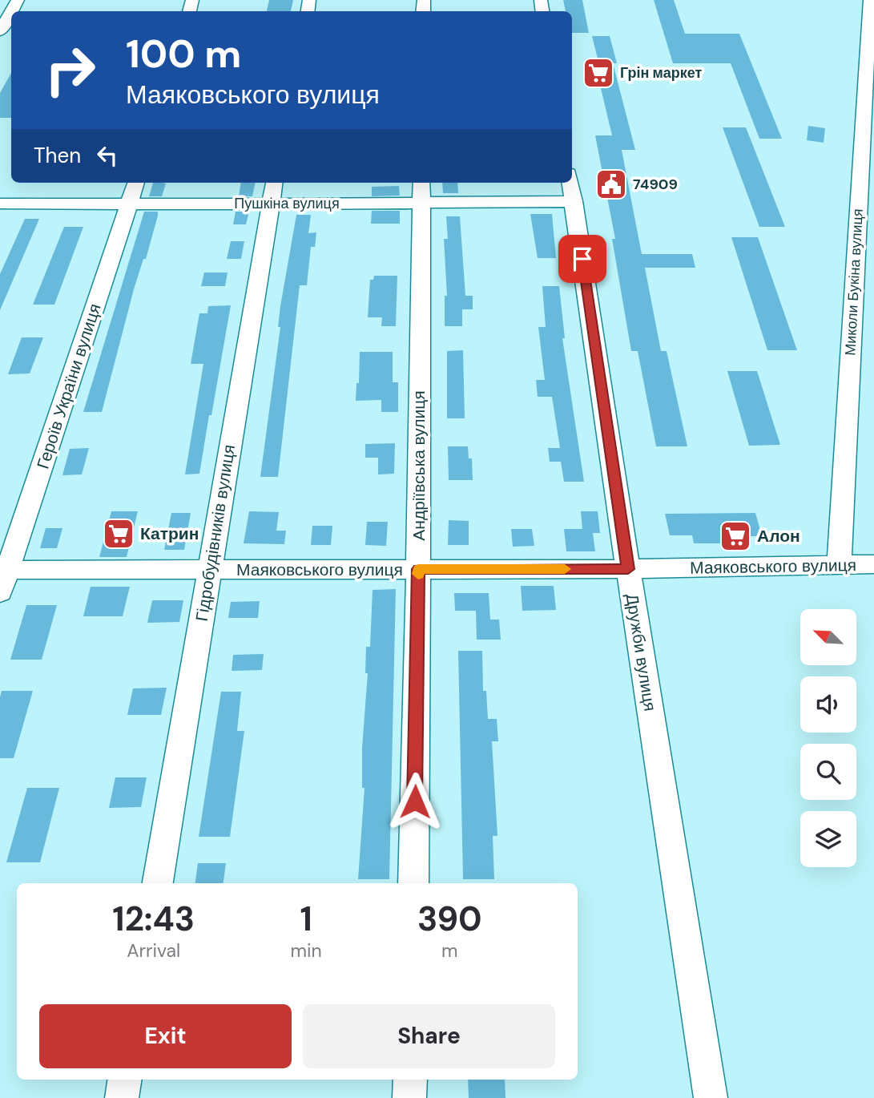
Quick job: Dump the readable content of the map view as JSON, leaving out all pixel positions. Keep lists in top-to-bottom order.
{
  "streets": {
    "street": [
      "Пушкіна вулиця",
      "Миколи Букіна вулиця",
      "Героїв України вулиця",
      "Андріївська вулиця",
      "Гідробудівників вулиця",
      "Маяковського вулиця",
      "Дружби вулиця"
    ]
  },
  "crossings": [
    ["Пушкіна вулиця", "Героїв України вулиця"],
    ["Пушкіна вулиця", "Андріївська вулиця"],
    ["Пушкіна вулиця", "Гідробудівників вулиця"],
    ["Пушкіна вулиця", "Дружби вулиця"],
    ["Миколи Букіна вулиця", "Маяковського вулиця"],
    ["Героїв України вулиця", "Маяковського вулиця"],
    ["Андріївська вулиця", "Маяковського вулиця"],
    ["Гідробудівників вулиця", "Маяковського вулиця"],
    ["Маяковського вулиця", "Дружби вулиця"]
  ],
  "places": {
    "supermarket": ["Грін маркет", "Катрин", "Алон"],
    "public building": ["74909"]
  },
  "north": "top left",
  "page": {
    "turn": ["100 m", "Маяковського вулиця"],
    "then": "Then",
    "eta": [
      "12:43",
      "Arrival",
      "1",
      "min",
      "390",
      "m"
    ],
    "buttons": ["Exit", "Share"]
  }
}
